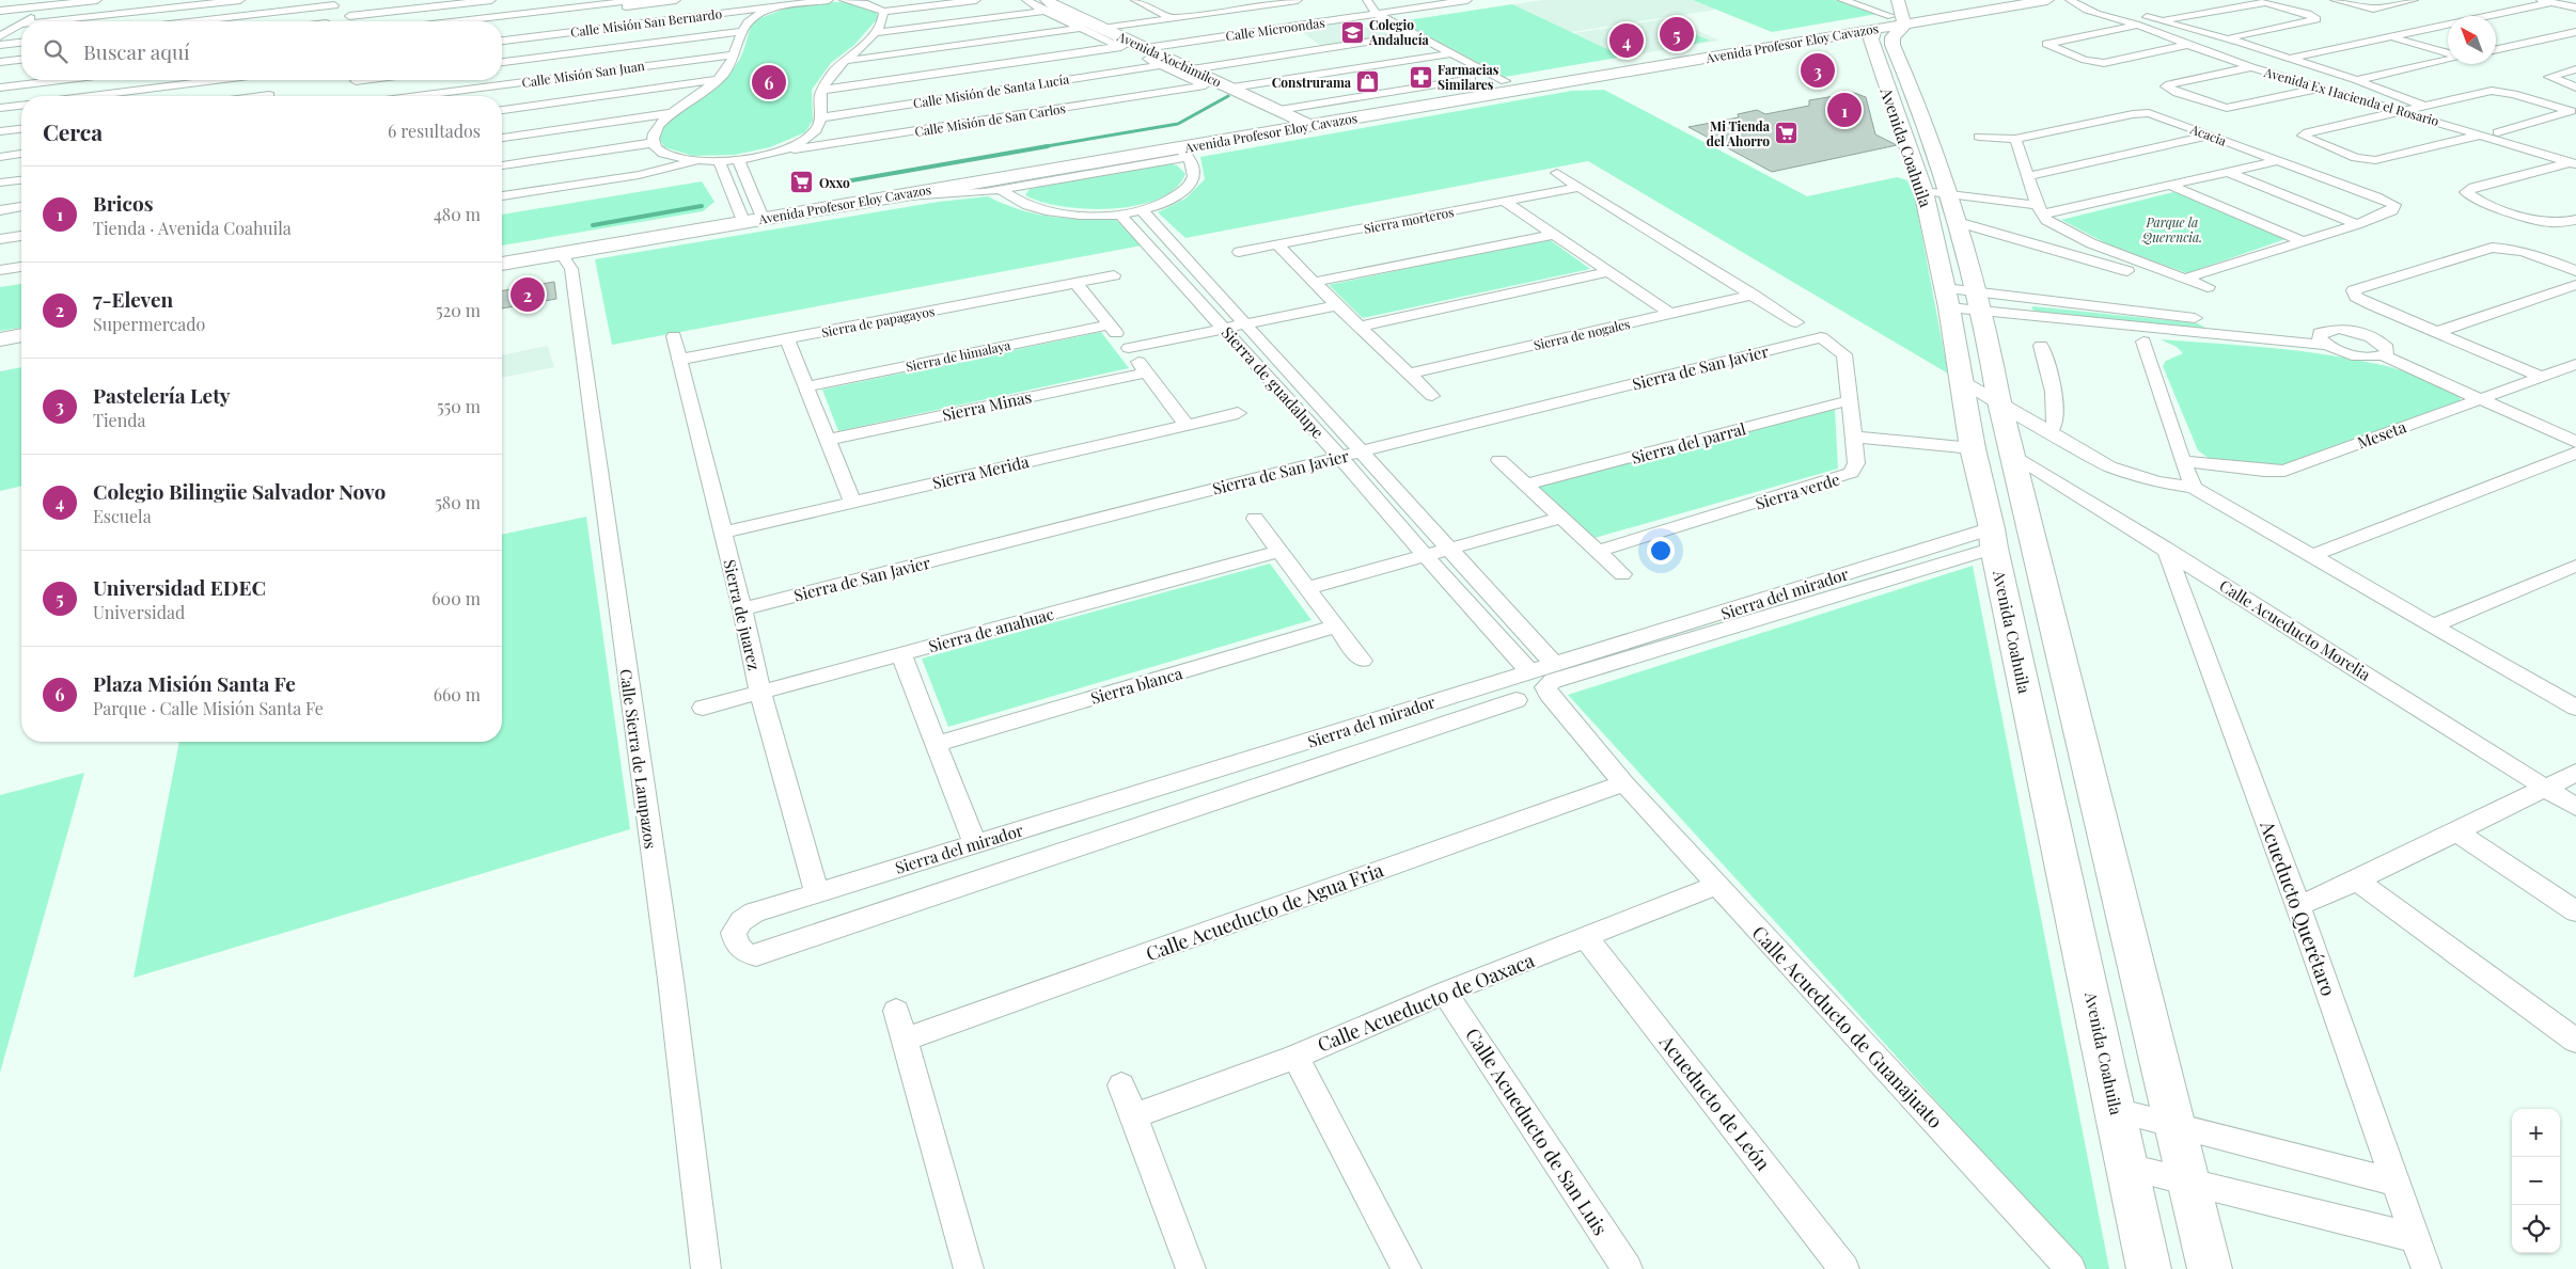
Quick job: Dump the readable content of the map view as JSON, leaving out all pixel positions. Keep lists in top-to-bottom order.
{
  "streets": {
    "main road": ["Avenida Profesor Eloy Cavazos", "Avenida Xochimilco", "Avenida Coahuila"],
    "street": [
      "Calle Misión San Bernardo",
      "Calle Microondas",
      "Calle Misión San Juan",
      "Calle Misión de Santa Lucía",
      "Avenida Ex Hacienda el Rosario",
      "Calle Misión de San Carlos",
      "Acacia",
      "Sierra morteros",
      "Sierra de papagayos",
      "Sierra de nogales",
      "Sierra de himalaya",
      "Sierra de San Javier",
      "Sierra de guadalupe",
      "Sierra Minas",
      "Meseta",
      "Sierra del parral",
      "Sierra Merida",
      "Sierra verde",
      "Sierra del mirador",
      "Sierra de juarez",
      "Sierra de anahuac",
      "Calle Acueducto Morelia",
      "Sierra blanca",
      "Calle Sierra de Lampazos",
      "Acueducto Querétaro",
      "Calle Acueducto de Agua Fria",
      "Calle Acueducto de Oaxaca",
      "Calle Acueducto de Guanajuato",
      "Acueducto de León",
      "Calle Acueducto de San Luis"
    ]
  },
  "crossings": [
    ["Calle Microondas", "Avenida Xochimilco"],
    ["Avenida Profesor Eloy Cavazos", "Avenida Xochimilco"],
    ["Avenida Profesor Eloy Cavazos", "Avenida Coahuila"],
    ["Avenida Profesor Eloy Cavazos", "Calle Sierra de Lampazos"],
    ["Avenida Coahuila", "Sierra del mirador"],
    ["Avenida Coahuila", "Calle Acueducto Morelia"],
    ["Sierra de papagayos", "Sierra de juarez"],
    ["Sierra de San Javier", "Sierra de guadalupe"],
    ["Sierra de San Javier", "Sierra verde"],
    ["Sierra de San Javier", "Sierra de juarez"],
    ["Sierra de guadalupe", "Sierra del mirador"],
    ["Sierra de guadalupe", "Calle Acueducto de Agua Fria"],
    ["Sierra de guadalupe", "Calle Acueducto de Guanajuato"],
    ["Sierra del parral", "Sierra verde"],
    ["Sierra Merida", "Sierra de juarez"],
    ["Sierra del mirador", "Sierra de juarez"],
    ["Sierra de juarez", "Sierra de anahuac"],
    ["Calle Acueducto Morelia", "Acueducto Querétaro"],
    ["Calle Acueducto de Agua Fria", "Calle Acueducto de Guanajuato"],
    ["Calle Acueducto de Oaxaca", "Calle Acueducto de Guanajuato"],
    ["Calle Acueducto de Oaxaca", "Acueducto de León"],
    ["Calle Acueducto de Oaxaca", "Calle Acueducto de San Luis"]
  ],
  "parks": ["Parque la Querencia."],
  "places": {
    "school or university": ["Colegio Andalucía"],
    "pharmacy": ["Farmacias Similares"],
    "shop": ["Construrama"],
    "supermarket": ["Mi Tienda del Ahorro", "Oxxo"]
  },
  "north": "top left",
  "page": {
    "pins": [
      "5",
      "4",
      "3",
      "6",
      "1",
      "2"
    ],
    "search": "Buscar aquí",
    "heading": ["Cerca", "6 resultados"],
    "list": [
      {
        "mark": "1",
        "name": "Bricos",
        "note": "Tienda · Avenida Coahuila",
        "value": "480 m"
      },
      {
        "mark": "2",
        "name": "7-Eleven",
        "note": "Supermercado",
        "value": "520 m"
      },
      {
        "mark": "3",
        "name": "Pastelería Lety",
        "note": "Tienda",
        "value": "550 m"
      },
      {
        "mark": "4",
        "name": "Colegio Bilingüe Salvador Novo",
        "note": "Escuela",
        "value": "580 m"
      },
      {
        "mark": "5",
        "name": "Universidad EDEC",
        "note": "Universidad",
        "value": "600 m"
      },
      {
        "mark": "6",
        "name": "Plaza Misión Santa Fe",
        "note": "Parque · Calle Misión Santa Fe",
        "value": "660 m"
      }
    ],
    "map_buttons": ["+", "−"]
  }
}
